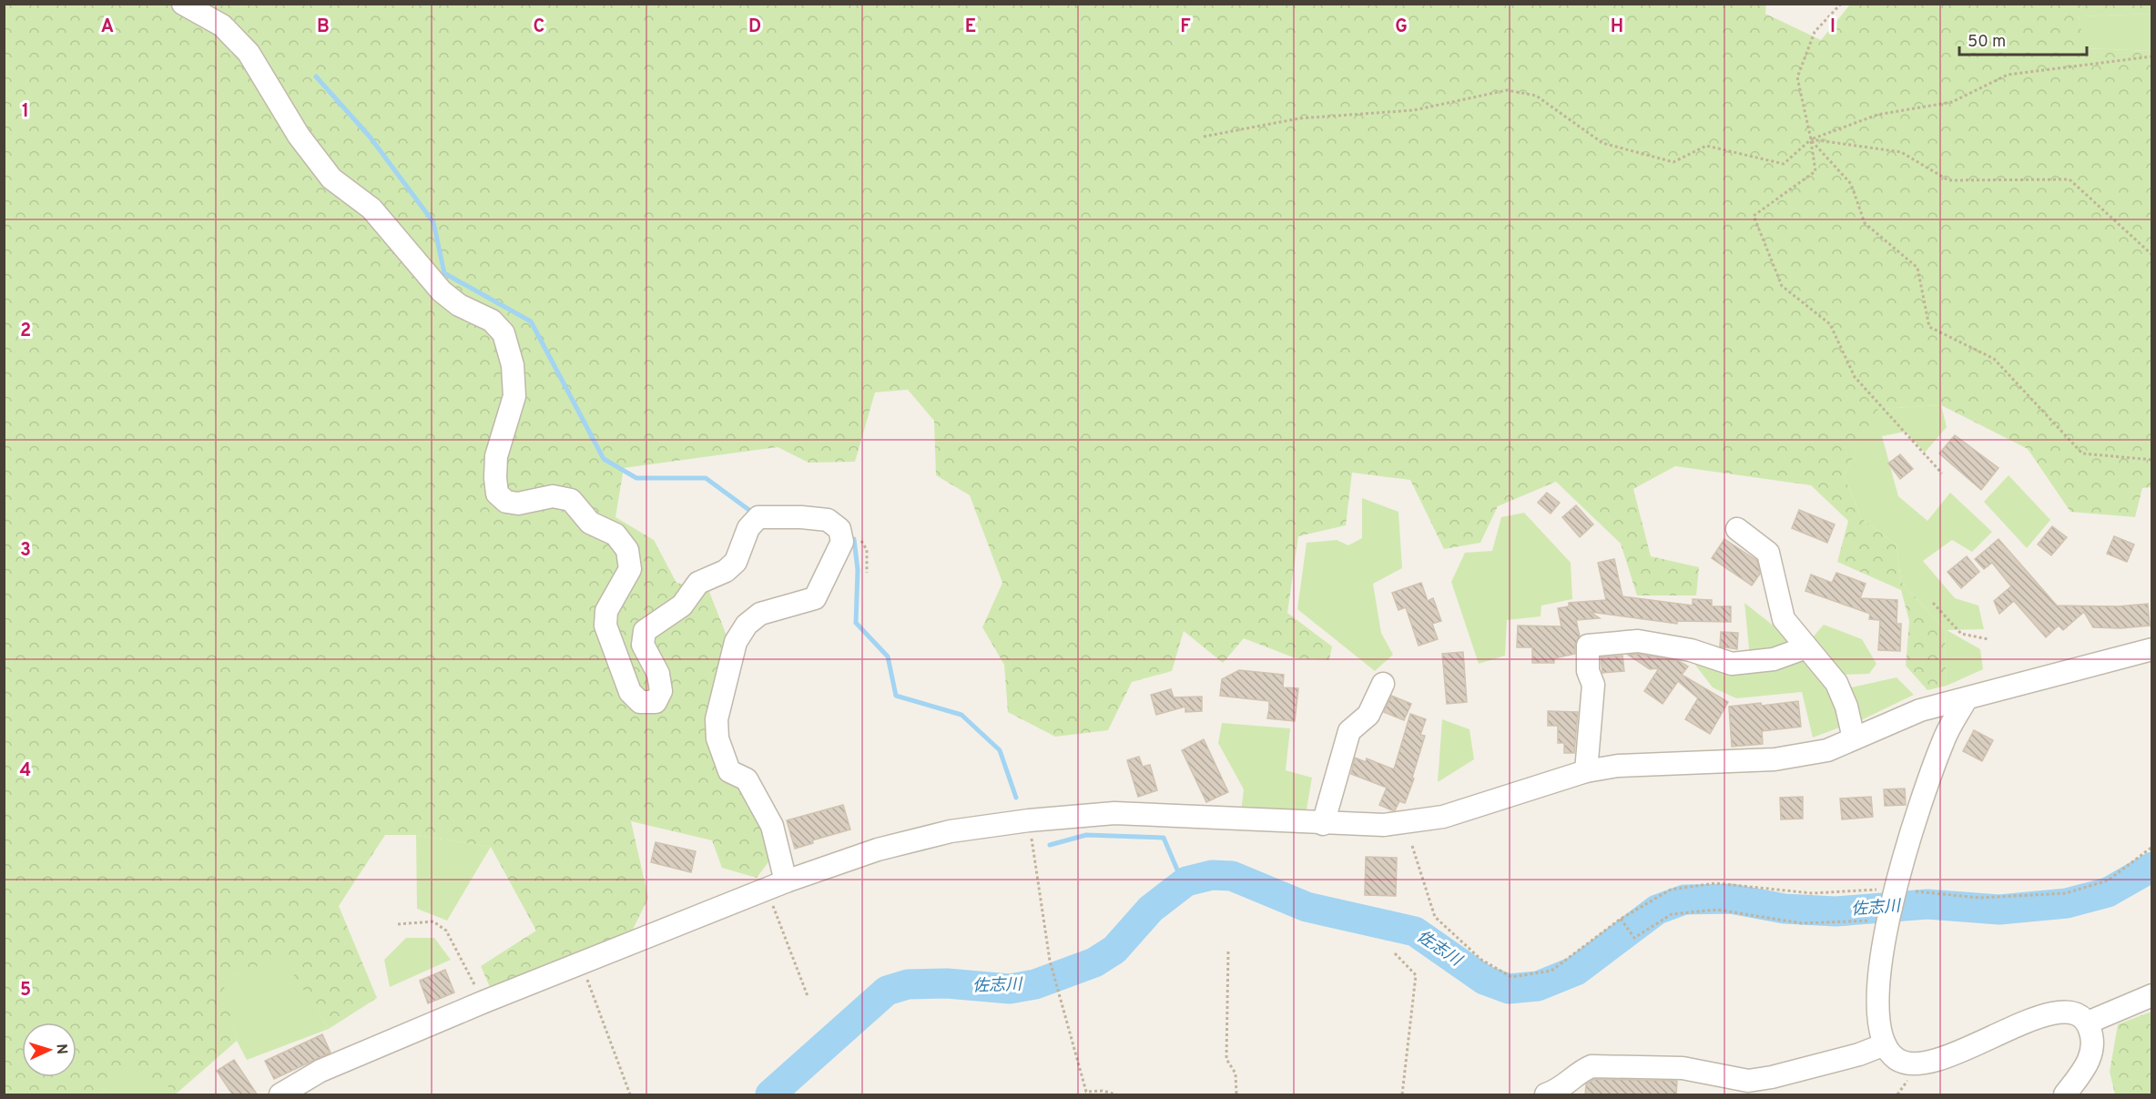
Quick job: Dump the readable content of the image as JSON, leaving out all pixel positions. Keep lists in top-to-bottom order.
{
  "water": ["佐志川"],
  "scale_bar": "50 m",
  "north": "right",
  "grid": {
    "columns": [
      "A",
      "B",
      "C",
      "D",
      "E",
      "F",
      "G",
      "H",
      "I"
    ],
    "rows": [
      "1",
      "2",
      "3",
      "4",
      "5"
    ]
  }
}
